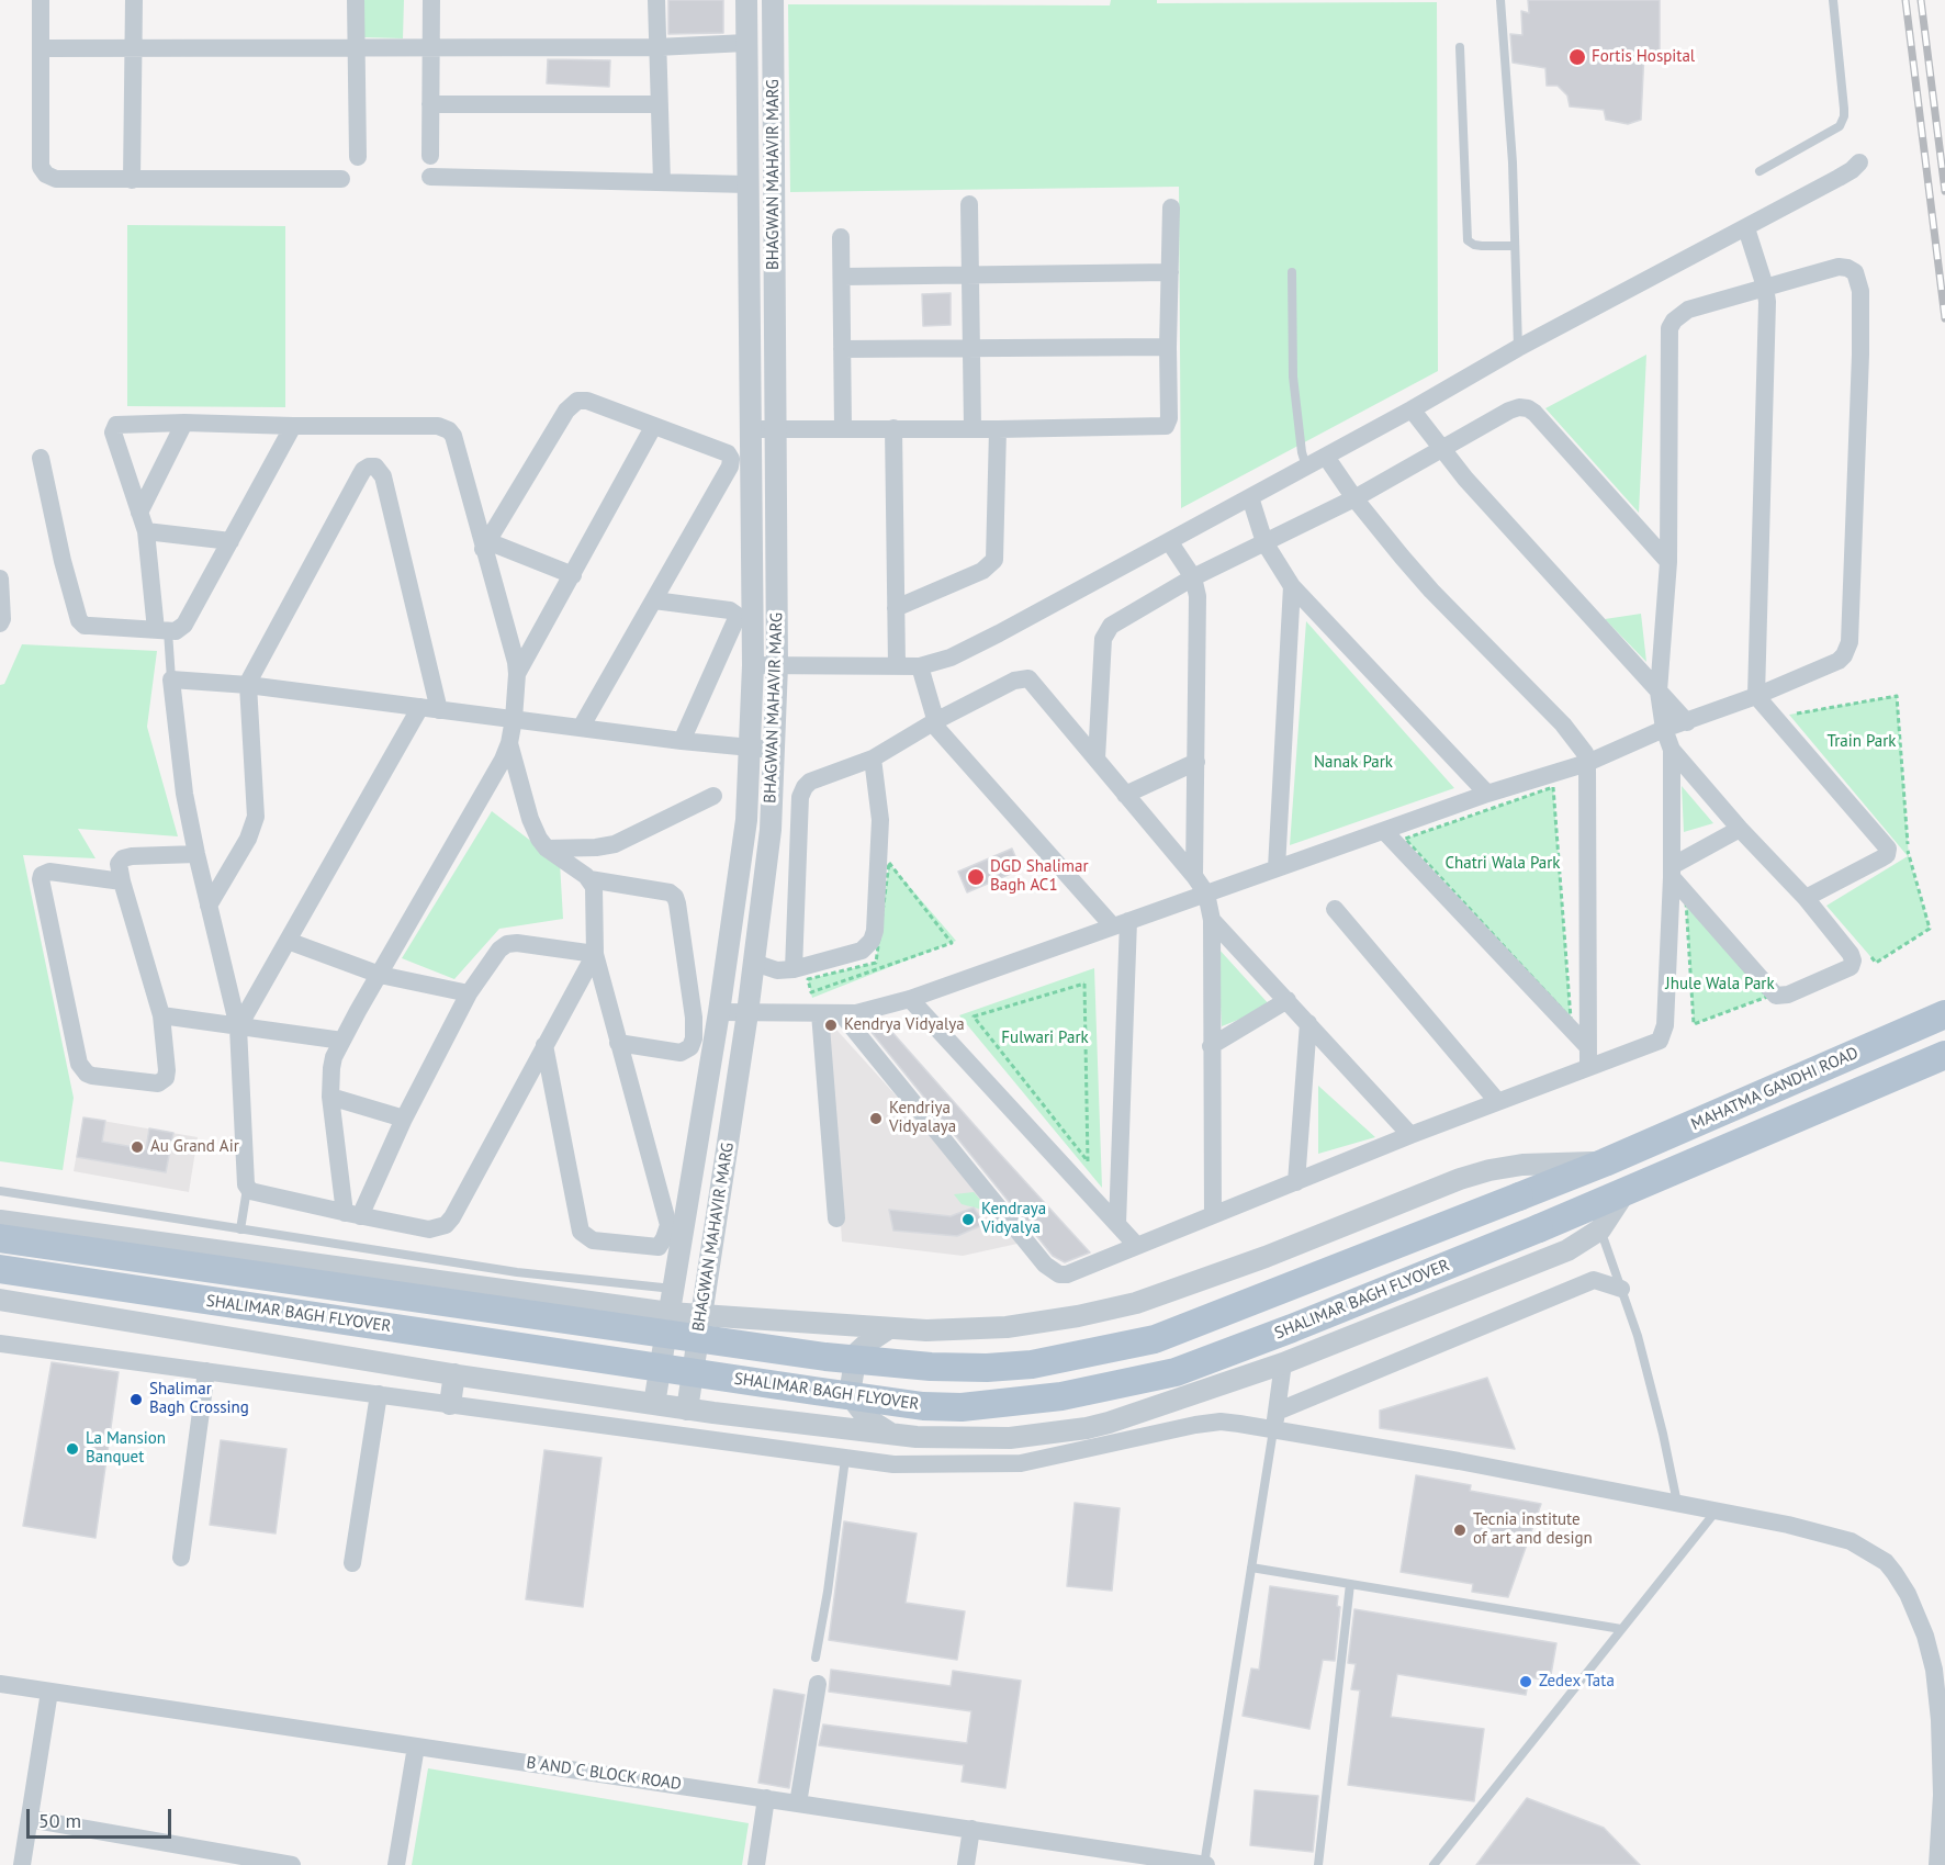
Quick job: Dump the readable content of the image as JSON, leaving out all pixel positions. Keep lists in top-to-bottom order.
{
  "streets": {
    "main road": ["MAHATMA GANDHI ROAD", "SHALIMAR BAGH FLYOVER"],
    "street": ["BHAGWAN MAHAVIR MARG", "B AND C BLOCK ROAD"]
  },
  "crossings": [
    ["MAHATMA GANDHI ROAD", "SHALIMAR BAGH FLYOVER"]
  ],
  "parks": [
    "Train Park",
    "Nanak Park",
    "Chatri Wala Park",
    "Jhule Wala Park",
    "Fulwari Park"
  ],
  "places": [
    "Fortis Hospital",
    "DGD Shalimar Bagh AC1",
    "Kendrya Vidyalya",
    "Kendriya Vidyalaya",
    "Au Grand Air",
    "Kendraya Vidyalya",
    "Shalimar Bagh Crossing",
    "La Mansion Banquet",
    "Tecnia institute of art and design",
    "Zedex Tata"
  ],
  "scale_bar": "50 m"
}
